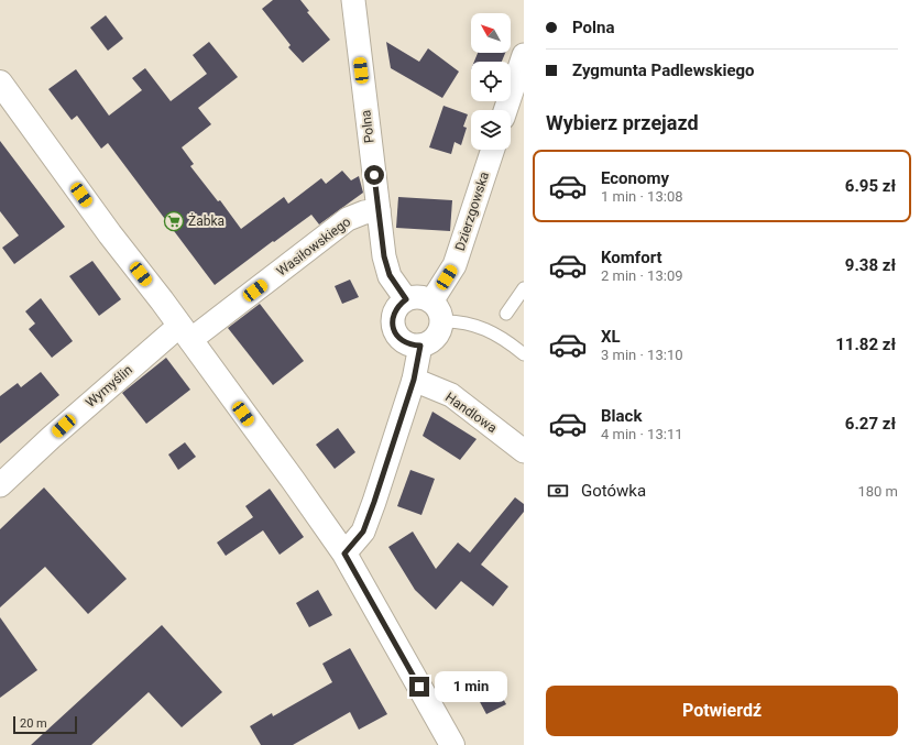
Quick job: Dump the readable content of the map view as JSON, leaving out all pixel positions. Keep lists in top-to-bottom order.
{
  "streets": {
    "street": [
      "Polna",
      "Dzierzgowska",
      "Wasiłowskiego",
      "Wymyślin",
      "Handlowa"
    ]
  },
  "crossings": [
    ["Polna", "Dzierzgowska"],
    ["Polna", "Wasiłowskiego"],
    ["Wasiłowskiego", "Wymyślin"]
  ],
  "places": {
    "supermarket": ["Żabka"]
  },
  "scale_bar": "20 m",
  "north": "top left",
  "page": {
    "banner": ["Polna", "Zygmunta Padlewskiego"],
    "heading": "Wybierz przejazd",
    "list": [
      {
        "name": "Economy",
        "note": "1 min · 13:08",
        "value": "6.95 zł"
      },
      {
        "name": "Komfort",
        "note": "2 min · 13:09",
        "value": "9.38 zł"
      },
      {
        "name": "XL",
        "note": "3 min · 13:10",
        "value": "11.82 zł"
      },
      {
        "name": "Black",
        "note": "4 min · 13:11",
        "value": "6.27 zł"
      }
    ],
    "pay": ["Gotówka", "180 m"],
    "bubble": "1 min",
    "buttons": "Potwierdź",
    "scale": "20 m"
  }
}
